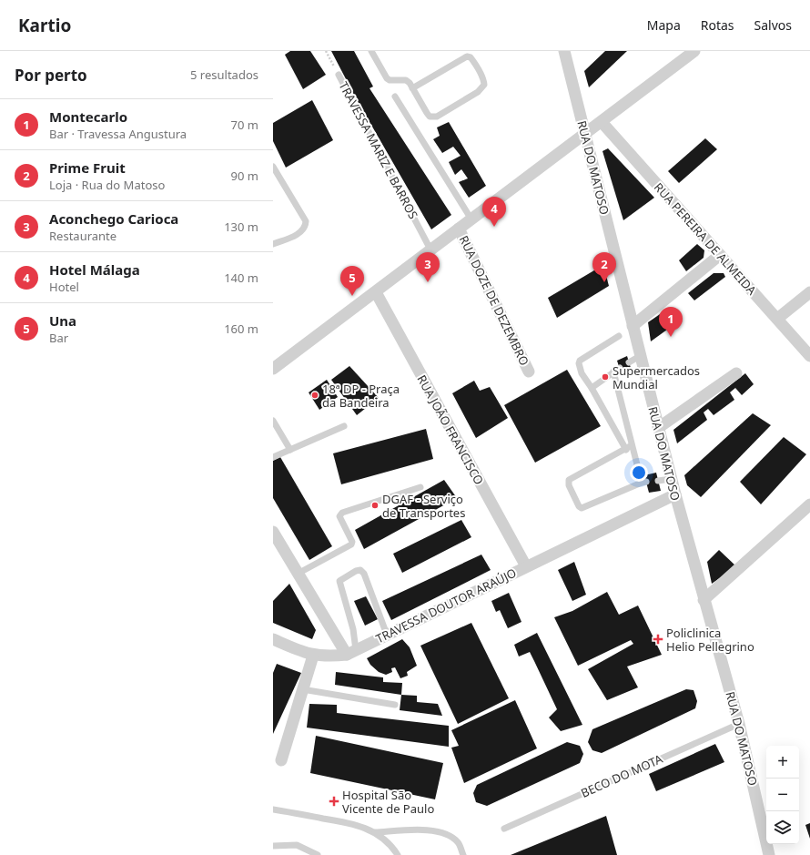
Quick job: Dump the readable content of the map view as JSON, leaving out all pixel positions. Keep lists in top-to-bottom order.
{
  "streets": {
    "street": [
      "RUA DO MATOSO",
      "RUA PEREIRA DE ALMEIDA",
      "RUA DOZE DE DEZEMBRO",
      "RUA JOÃO FRANCISCO",
      "TRAVESSA DOUTOR ARAÚJO"
    ],
    "lane": ["TRAVESSA MARIZ E BARROS", "BECO DO MOTA"]
  },
  "crossings": [
    ["RUA DO MATOSO", "TRAVESSA DOUTOR ARAÚJO"],
    ["RUA DO MATOSO", "BECO DO MOTA"],
    ["RUA JOÃO FRANCISCO", "TRAVESSA DOUTOR ARAÚJO"]
  ],
  "places": {
    "other": ["Supermercados Mundial", "18ª DP - Praça da Bandeira", "DGAF - Serviço de Transportes"],
    "health": ["Policlinica Helio Pellegrino", "Hospital São Vicente de Paulo"]
  },
  "page": {
    "header": "Kartio",
    "nav": ["Mapa", "Rotas", "Salvos"],
    "heading": ["Por perto", "5 resultados"],
    "list": [
      {
        "mark": "1",
        "name": "Montecarlo",
        "note": "Bar · Travessa Angustura",
        "value": "70 m"
      },
      {
        "mark": "2",
        "name": "Prime Fruit",
        "note": "Loja · Rua do Matoso",
        "value": "90 m"
      },
      {
        "mark": "3",
        "name": "Aconchego Carioca",
        "note": "Restaurante",
        "value": "130 m"
      },
      {
        "mark": "4",
        "name": "Hotel Málaga",
        "note": "Hotel",
        "value": "140 m"
      },
      {
        "mark": "5",
        "name": "Una",
        "note": "Bar",
        "value": "160 m"
      }
    ],
    "pins": [
      "4",
      "2",
      "3",
      "5",
      "1"
    ],
    "map_buttons": ["+", "−"]
  }
}
